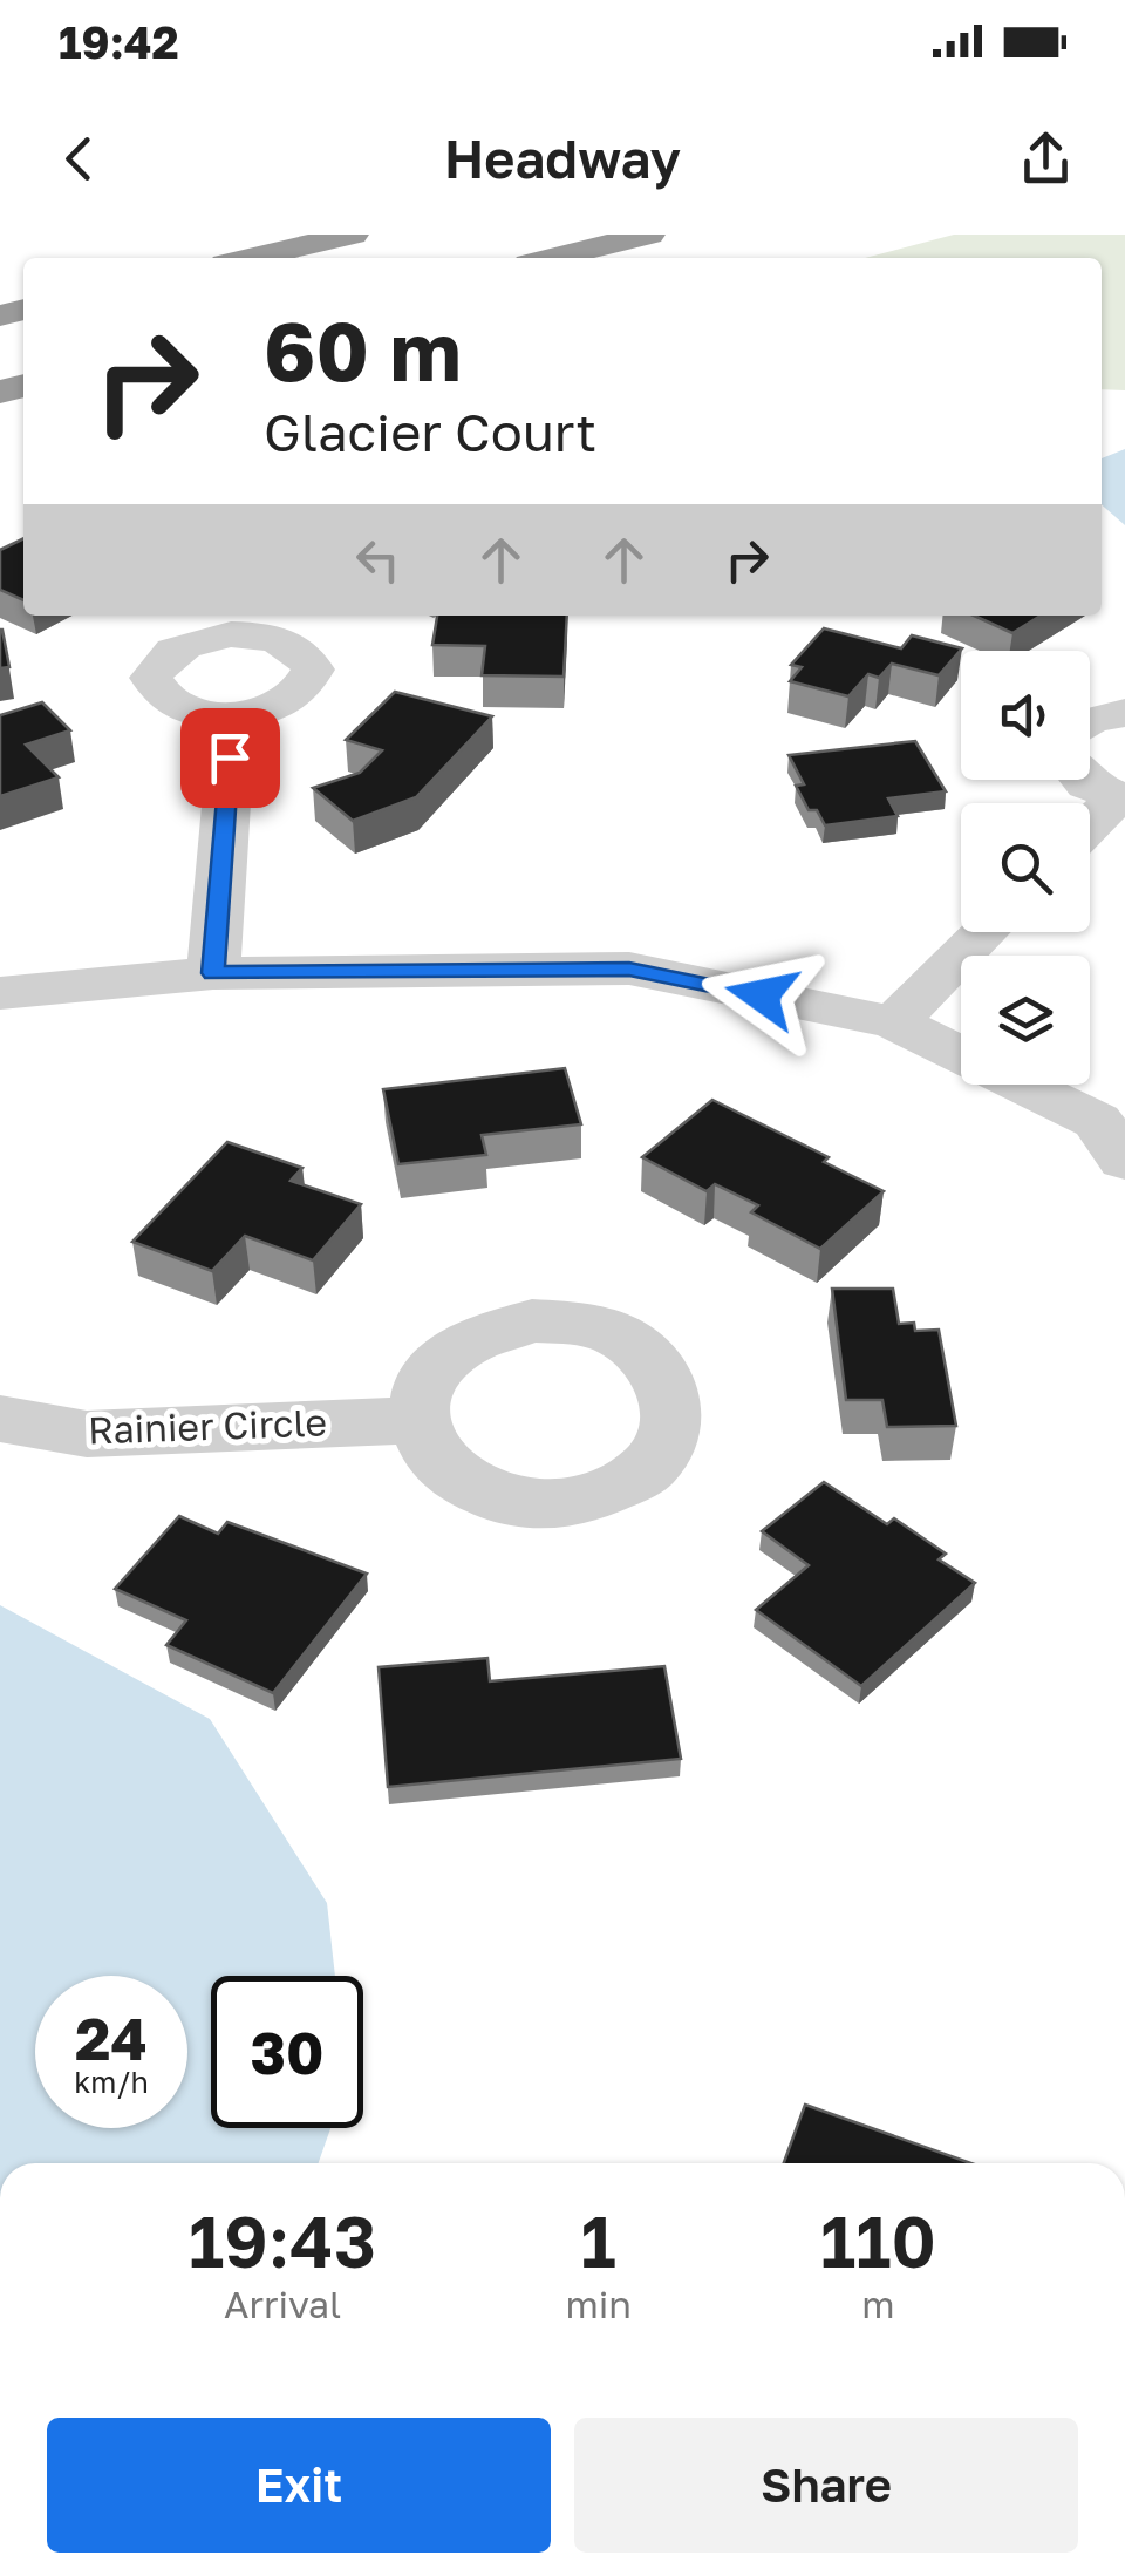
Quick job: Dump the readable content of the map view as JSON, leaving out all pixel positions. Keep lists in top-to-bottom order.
{
  "streets": {
    "street": ["Rainier Circle"]
  },
  "page": {
    "status": "19:42",
    "header": "Headway",
    "turn": ["60 m", "Glacier Court"],
    "speed": "24 km/h",
    "limit": "30",
    "eta": [
      "19:43",
      "Arrival",
      "1",
      "min",
      "110",
      "m"
    ],
    "buttons": ["Exit", "Share"]
  }
}
